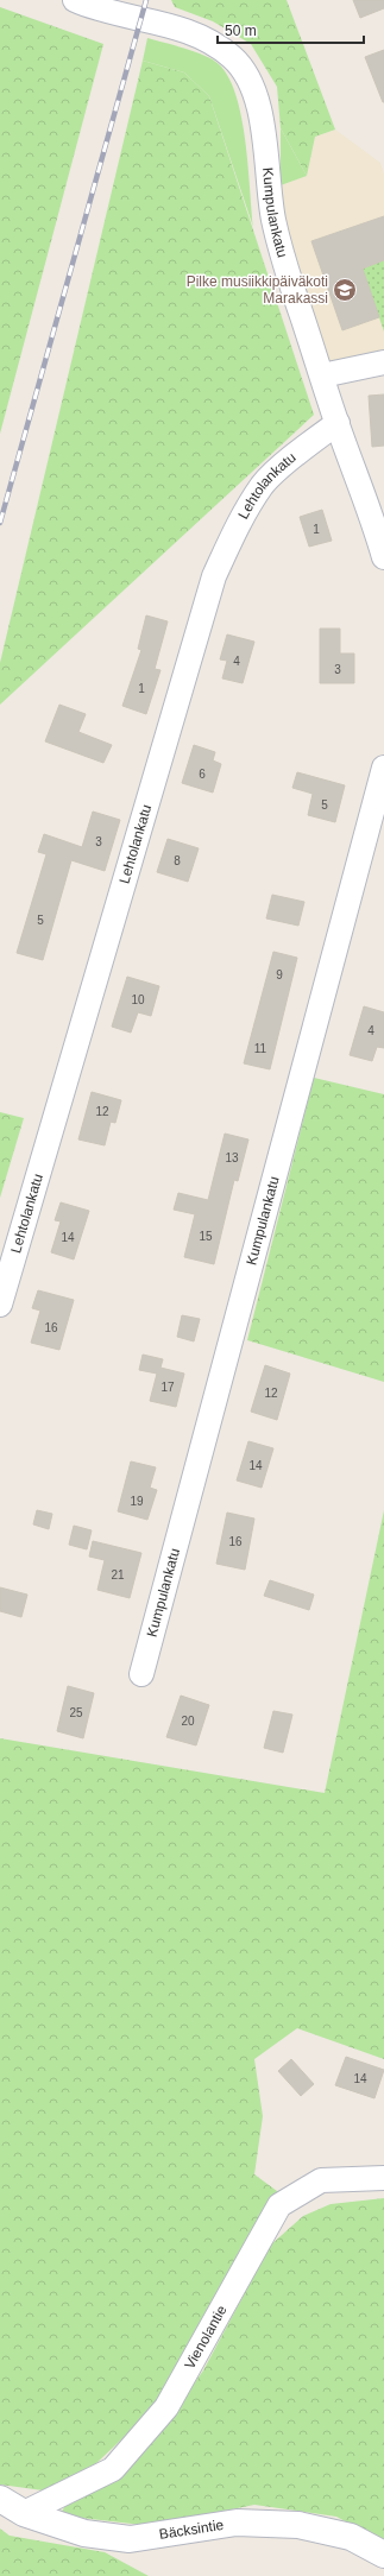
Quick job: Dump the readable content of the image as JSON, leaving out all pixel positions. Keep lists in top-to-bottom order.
{
  "streets": {
    "street": [
      "Kumpulankatu",
      "Lehtolankatu",
      "Vienolantie",
      "Bäcksintie"
    ]
  },
  "crossings": [
    ["Kumpulankatu", "Lehtolankatu"],
    ["Vienolantie", "Bäcksintie"]
  ],
  "places": {
    "school or university": ["Pilke musiikkipäiväkoti Marakassi"]
  },
  "house_numbers": [
    "1",
    "4",
    "3",
    "1",
    "6",
    "5",
    "3",
    "8",
    "5",
    "9",
    "10",
    "4",
    "11",
    "12",
    "13",
    "15",
    "14",
    "16",
    "17",
    "12",
    "14",
    "19",
    "16",
    "21",
    "25",
    "20",
    "14"
  ],
  "scale_bar": "50 m"
}
